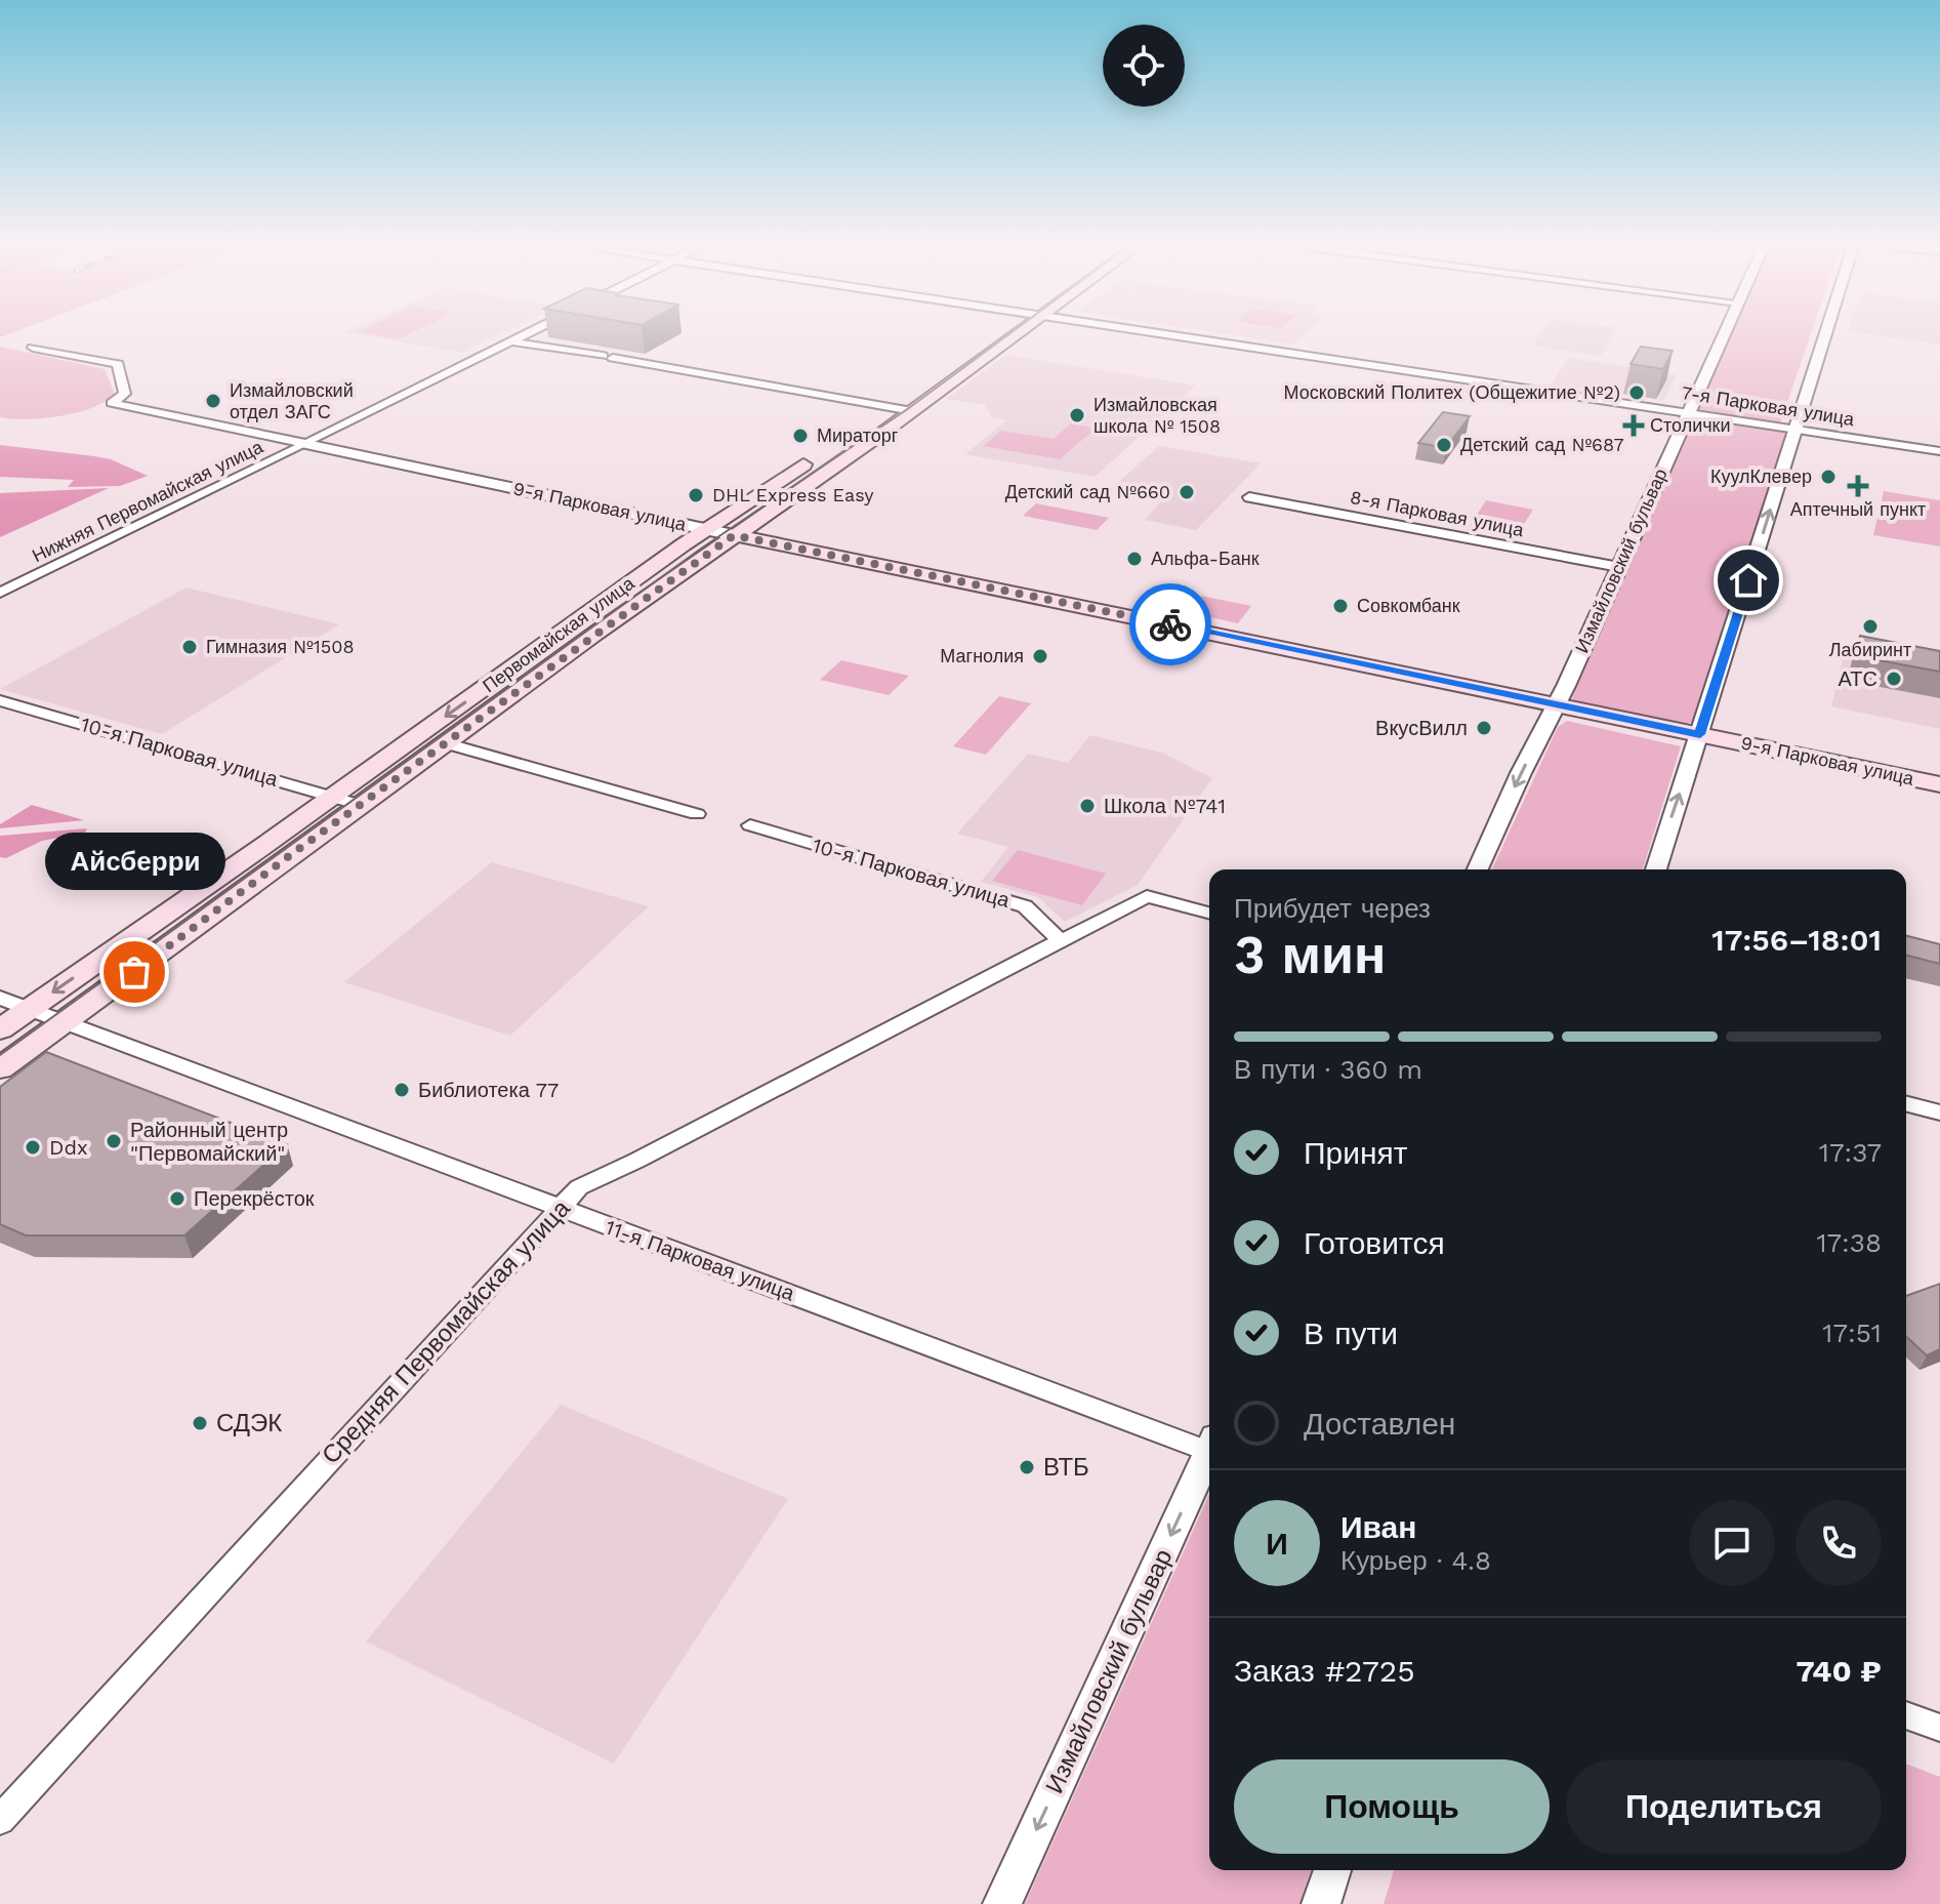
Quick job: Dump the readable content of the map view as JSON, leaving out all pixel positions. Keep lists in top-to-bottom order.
{
  "streets": {
    "main road": ["9-я Парковая улица", "Первомайская улица"],
    "street": [
      "7-я Парковая улица",
      "Нижняя Первомайская улица",
      "8-я Парковая улица",
      "Измайловский бульвар",
      "10-я Парковая улица",
      "11-я Парковая улица",
      "Средняя Первомайская улица"
    ]
  },
  "crossings": [
    ["7-я Парковая улица", "Измайловский бульвар"],
    ["Нижняя Первомайская улица", "9-я Парковая улица"],
    ["9-я Парковая улица", "Измайловский бульвар"],
    ["9-я Парковая улица", "Первомайская улица"],
    ["8-я Парковая улица", "Измайловский бульвар"],
    ["Первомайская улица", "10-я Парковая улица"],
    ["Первомайская улица", "11-я Парковая улица"],
    ["10-я Парковая улица", "Средняя Первомайская улица"],
    ["11-я Парковая улица", "Средняя Первомайская улица"]
  ],
  "one_way": ["Измайловский бульвар"],
  "places": {
    "other": [
      "Московский Политех (Общежитие №2)",
      "Измайловский отдел ЗАГС",
      "Измайловская школа № 1508",
      "Мираторг",
      "Детский сад №687",
      "КуулКлевер",
      "Детский сад №660",
      "DHL Express Easy",
      "Альфа-Банк",
      "Совкомбанк",
      "Лабиринт",
      "Гимназия №1508",
      "Магнолия",
      "АТС",
      "ВкусВилл",
      "Школа №741",
      "Айсберри",
      "Библиотека 77",
      "Районный центр \"Первомайский\"",
      "Ddx",
      "Перекрёсток",
      "СДЭК",
      "ВТБ"
    ],
    "health": ["Столички", "Аптечный пункт"]
  },
  "page": {
    "bubble": "Айсберри",
    "heading": ["3 мин", "Прибудет через", "17:56–18:01"],
    "panel": [
      "Иван",
      "Курьер · 4.8",
      "Заказ #2725",
      "740 ₽"
    ],
    "bar": "В пути · 360 m",
    "list": [
      ["Принят", "17:37"],
      ["Готовится", "17:38"],
      ["В пути", "17:51"],
      "Доставлен"
    ],
    "round": "И",
    "buttons": ["Помощь", "Поделиться"]
  }
}
